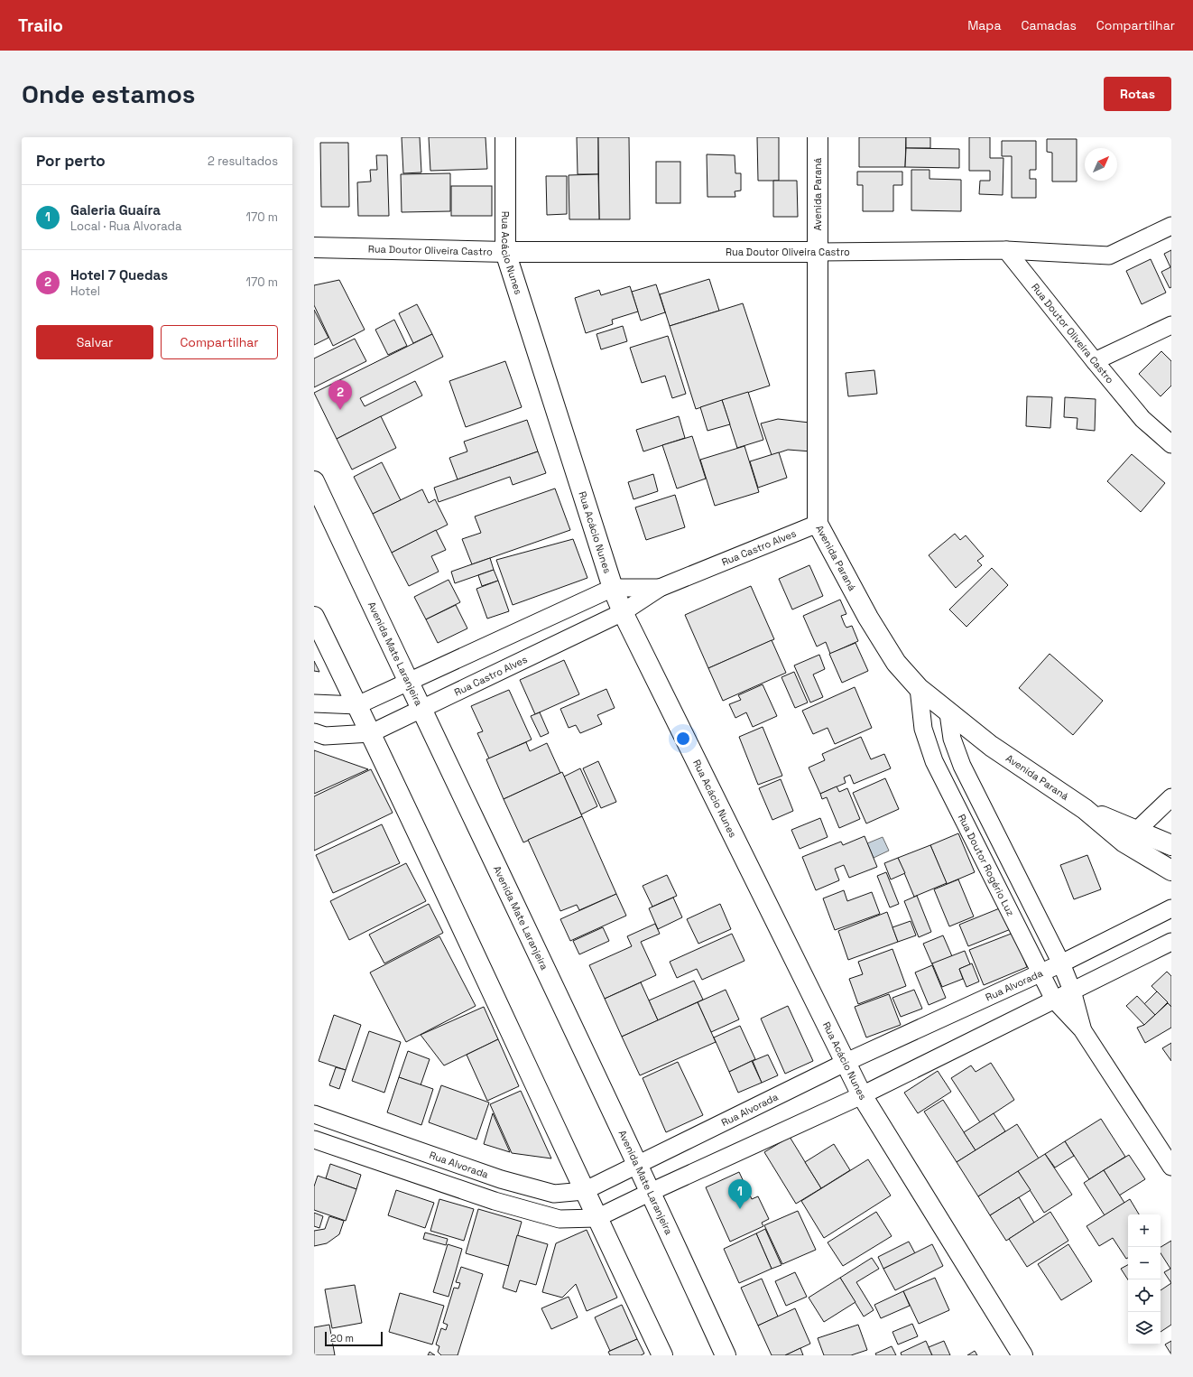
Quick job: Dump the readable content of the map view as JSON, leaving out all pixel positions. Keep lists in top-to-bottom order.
{
  "streets": {
    "street": [
      "Avenida Paraná",
      "Rua Doutor Oliveira Castro",
      "Rua Acácio Nunes",
      "Rua Castro Alves",
      "Avenida Mate Laranjeira",
      "Rua Doutor Rogério Luz",
      "Rua Alvorada"
    ]
  },
  "crossings": [
    ["Avenida Paraná", "Rua Doutor Oliveira Castro"],
    ["Avenida Paraná", "Rua Castro Alves"],
    ["Avenida Paraná", "Rua Doutor Rogério Luz"],
    ["Rua Doutor Oliveira Castro", "Rua Acácio Nunes"],
    ["Rua Acácio Nunes", "Rua Castro Alves"],
    ["Rua Acácio Nunes", "Rua Alvorada"],
    ["Rua Castro Alves", "Avenida Mate Laranjeira"],
    ["Avenida Mate Laranjeira", "Rua Alvorada"],
    ["Rua Doutor Rogério Luz", "Rua Alvorada"]
  ],
  "scale_bar": "20 m",
  "north": "top right",
  "page": {
    "header": "Trailo",
    "nav": ["Mapa", "Camadas", "Compartilhar"],
    "buttons": [
      "Rotas",
      ["Salvar", "Compartilhar"]
    ],
    "title": "Onde estamos",
    "heading": ["Por perto", "2 resultados"],
    "list": [
      {
        "mark": "1",
        "name": "Galeria Guaíra",
        "note": "Local · Rua Alvorada",
        "value": "170 m"
      },
      {
        "mark": "2",
        "name": "Hotel 7 Quedas",
        "note": "Hotel",
        "value": "170 m"
      }
    ],
    "pins": ["2", "1"],
    "map_buttons": ["+", "−"],
    "scale": "20 m"
  }
}
